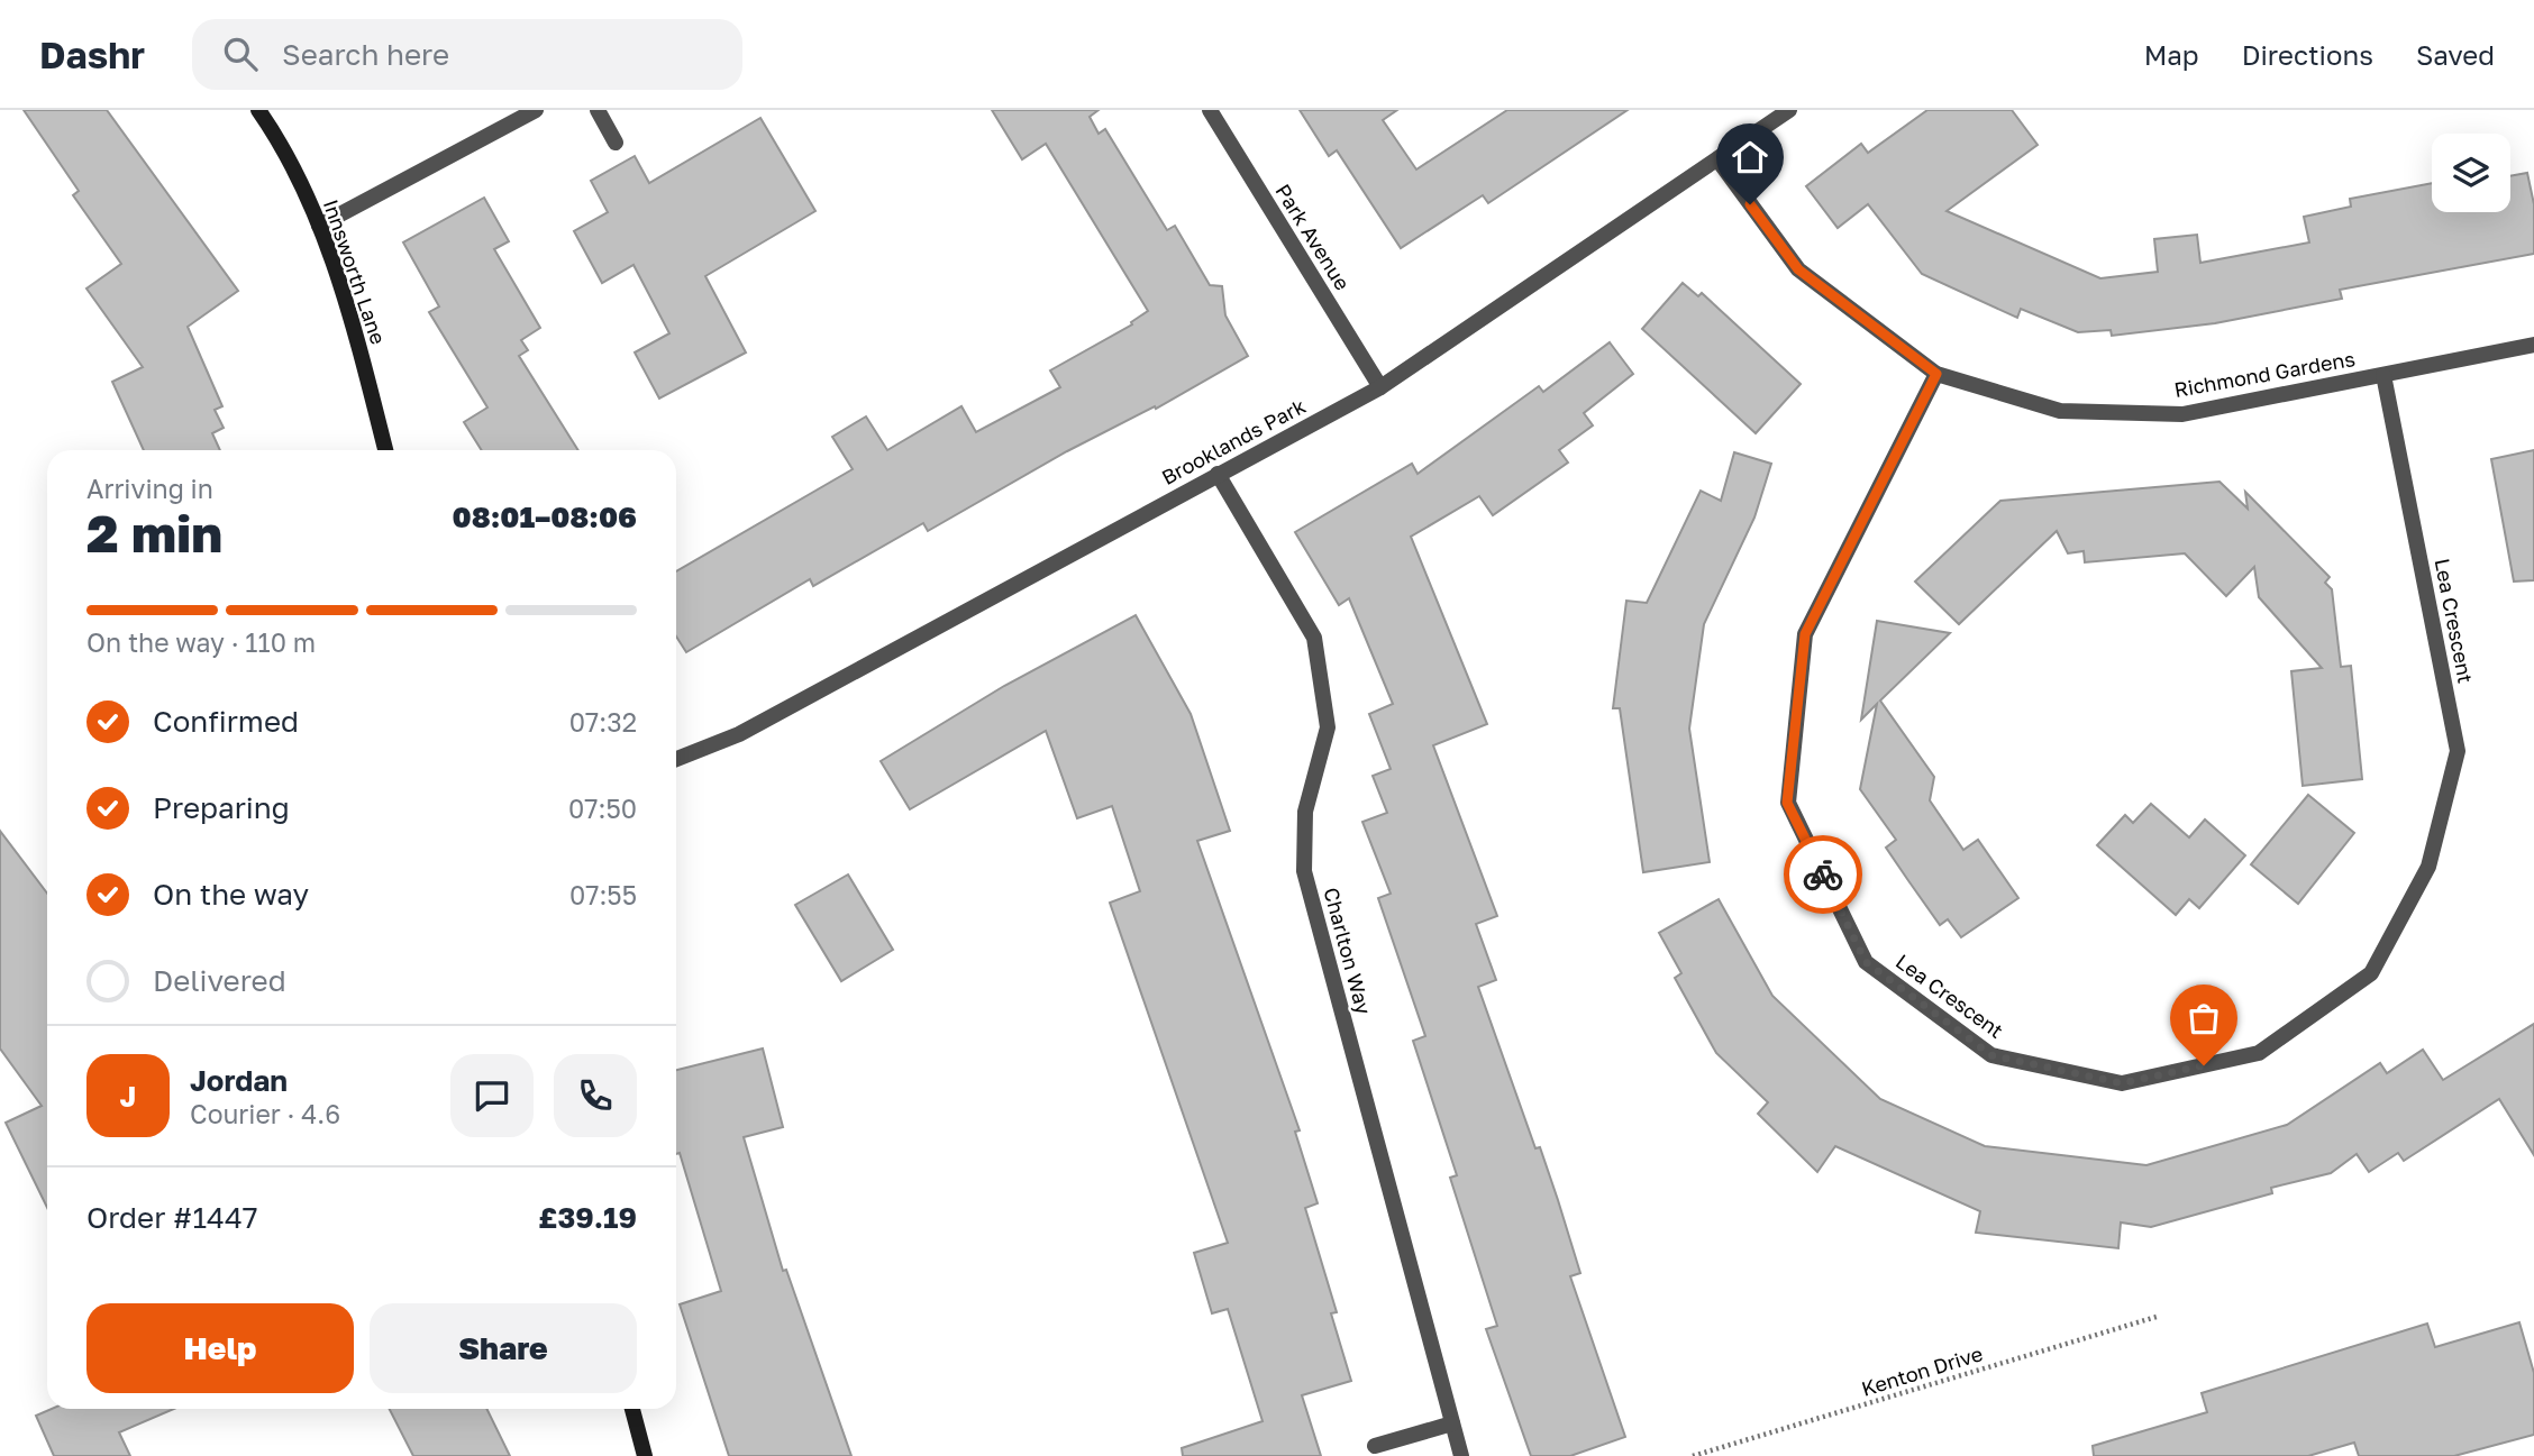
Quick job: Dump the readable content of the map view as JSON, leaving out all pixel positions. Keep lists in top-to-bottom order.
{
  "streets": {
    "street": [
      "Park Avenue",
      "Innsworth Lane",
      "Richmond Gardens",
      "Brooklands Park",
      "Lea Crescent",
      "Charlton Way"
    ],
    "path": ["Kenton Drive"]
  },
  "crossings": [
    ["Park Avenue", "Brooklands Park"],
    ["Richmond Gardens", "Brooklands Park"],
    ["Richmond Gardens", "Lea Crescent"],
    ["Brooklands Park", "Charlton Way"]
  ],
  "page": {
    "header": "Dashr",
    "search": "Search here",
    "nav": ["Map", "Directions", "Saved"],
    "heading": ["2 min", "Arriving in", "08:01–08:06"],
    "panel": [
      "Jordan",
      "Courier · 4.6",
      "Order #1447",
      "£39.19"
    ],
    "bar": "On the way · 110 m",
    "list": [
      ["Confirmed", "07:32"],
      ["Preparing", "07:50"],
      ["On the way", "07:55"],
      "Delivered"
    ],
    "round": "J",
    "buttons": ["Help", "Share"]
  }
}
